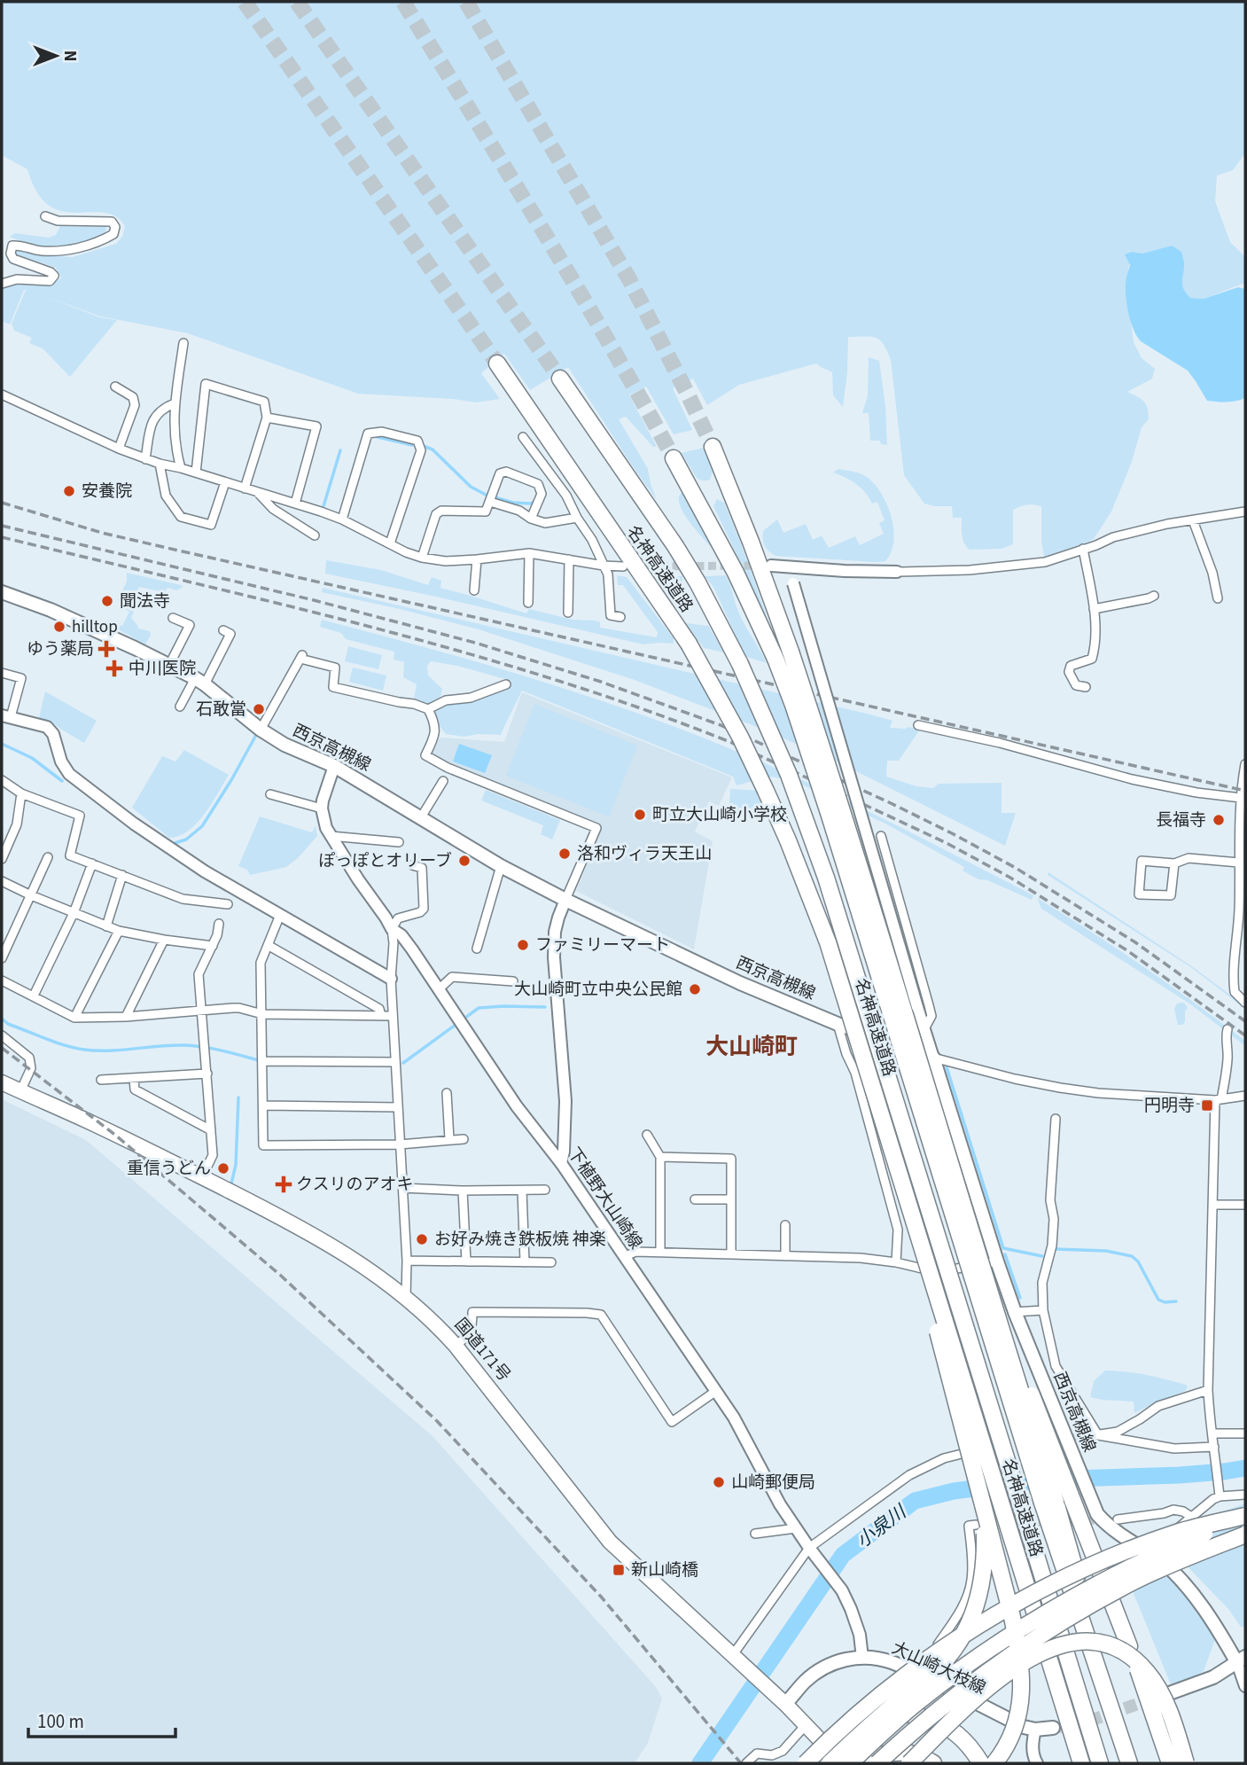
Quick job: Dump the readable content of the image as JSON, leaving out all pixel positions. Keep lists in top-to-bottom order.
{
  "streets": {
    "highway": ["名神高速道路", "国道171号"],
    "main road": ["西京高槻線", "大山崎大枝線"],
    "street": ["下植野大山崎線"]
  },
  "crossings": [
    ["下植野大山崎線", "大山崎大枝線"],
    ["国道171号", "大山崎大枝線"]
  ],
  "districts": ["大山崎町"],
  "water": ["小泉川"],
  "places": {
    "other": [
      "安養院",
      "聞法寺",
      "hilltop",
      "石敢當",
      "町立大山崎小学校",
      "長福寺",
      "洛和ヴィラ天王山",
      "ぽっぽとオリーブ",
      "ファミリーマート",
      "大山崎町立中央公民館",
      "重信うどん",
      "お好み焼き鉄板焼 神楽",
      "山崎郵便局"
    ],
    "health": ["ゆう薬局", "中川医院", "クスリのアオキ"],
    "transit": ["円明寺", "新山崎橋"]
  },
  "scale_bar": "100 m",
  "north": "right"
}
